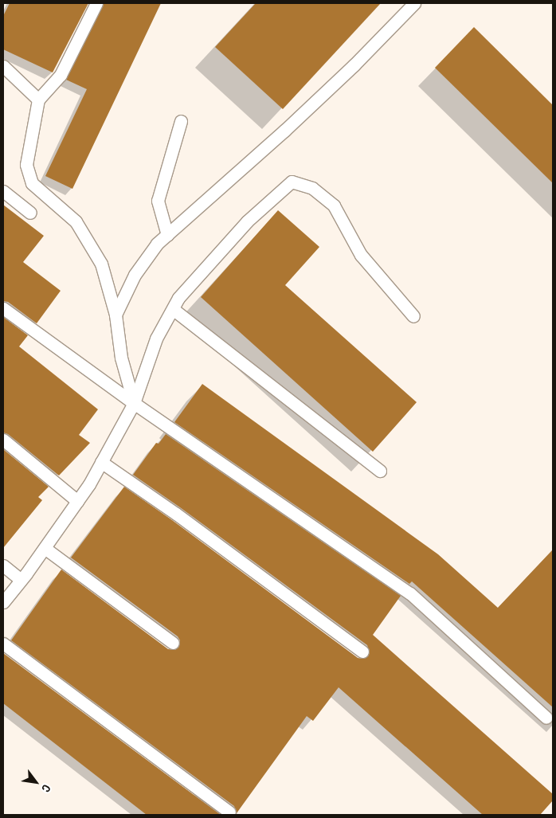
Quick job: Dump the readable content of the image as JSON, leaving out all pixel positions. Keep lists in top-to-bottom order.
{
  "north": "bottom right"
}
